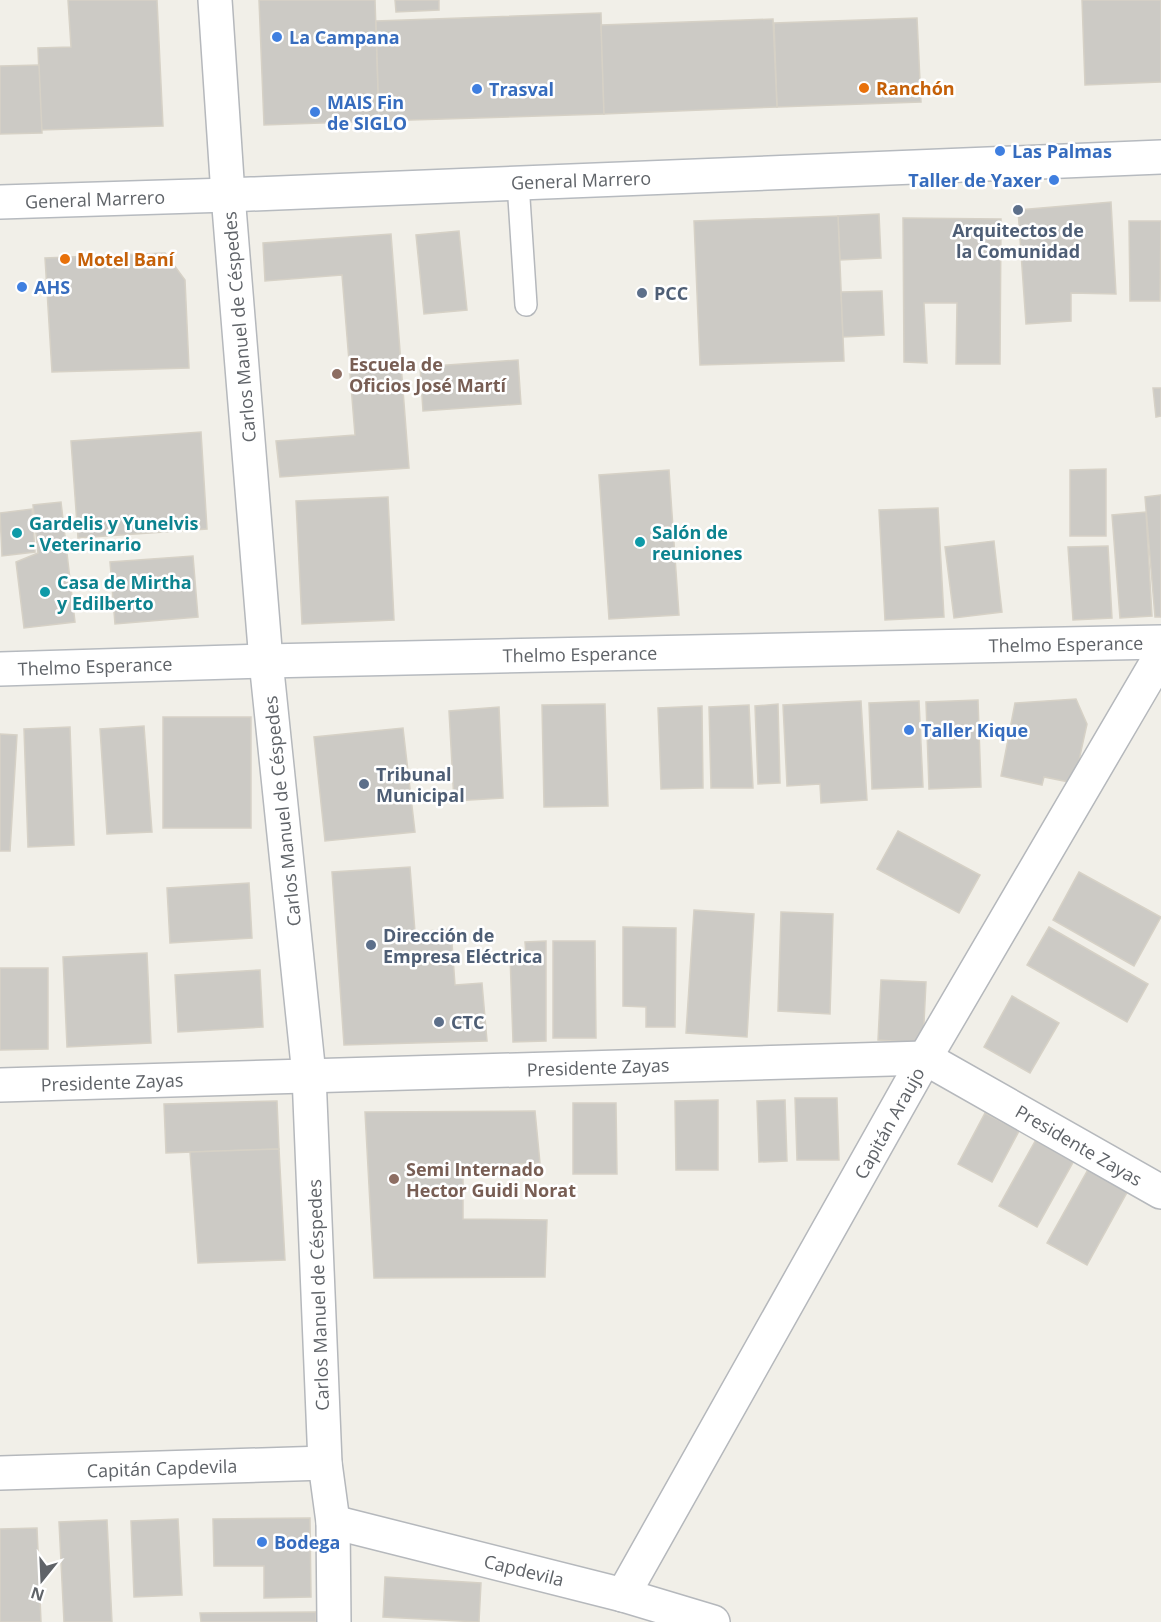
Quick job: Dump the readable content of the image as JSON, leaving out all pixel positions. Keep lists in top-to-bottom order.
{
  "streets": {
    "street": [
      "General Marrero",
      "Carlos Manuel de Céspedes",
      "Thelmo Esperance",
      "Presidente Zayas",
      "Capitán Araujo",
      "Capitán Capdevila",
      "Capdevila"
    ]
  },
  "crossings": [
    ["General Marrero", "Carlos Manuel de Céspedes"],
    ["Carlos Manuel de Céspedes", "Thelmo Esperance"],
    ["Carlos Manuel de Céspedes", "Presidente Zayas"],
    ["Carlos Manuel de Céspedes", "Capitán Capdevila"],
    ["Carlos Manuel de Céspedes", "Capdevila"],
    ["Presidente Zayas", "Capitán Araujo"],
    ["Capitán Araujo", "Capdevila"]
  ],
  "places": [
    "La Campana",
    "Ranchón",
    "Trasval",
    "MAIS Fin de SIGLO",
    "Las Palmas",
    "Taller de Yaxer",
    "Arquitectos de la Comunidad",
    "Motel Baní",
    "AHS",
    "PCC",
    "Escuela de Oficios José Martí",
    "Gardelis y Yunelvis - Veterinario",
    "Salón de reuniones",
    "Casa de Mirtha y Edilberto",
    "Taller Kique",
    "Tribunal Municipal",
    "Dirección de Empresa Eléctrica",
    "CTC",
    "Semi Internado Hector Guidi Norat",
    "Bodega"
  ],
  "north": "bottom"
}
